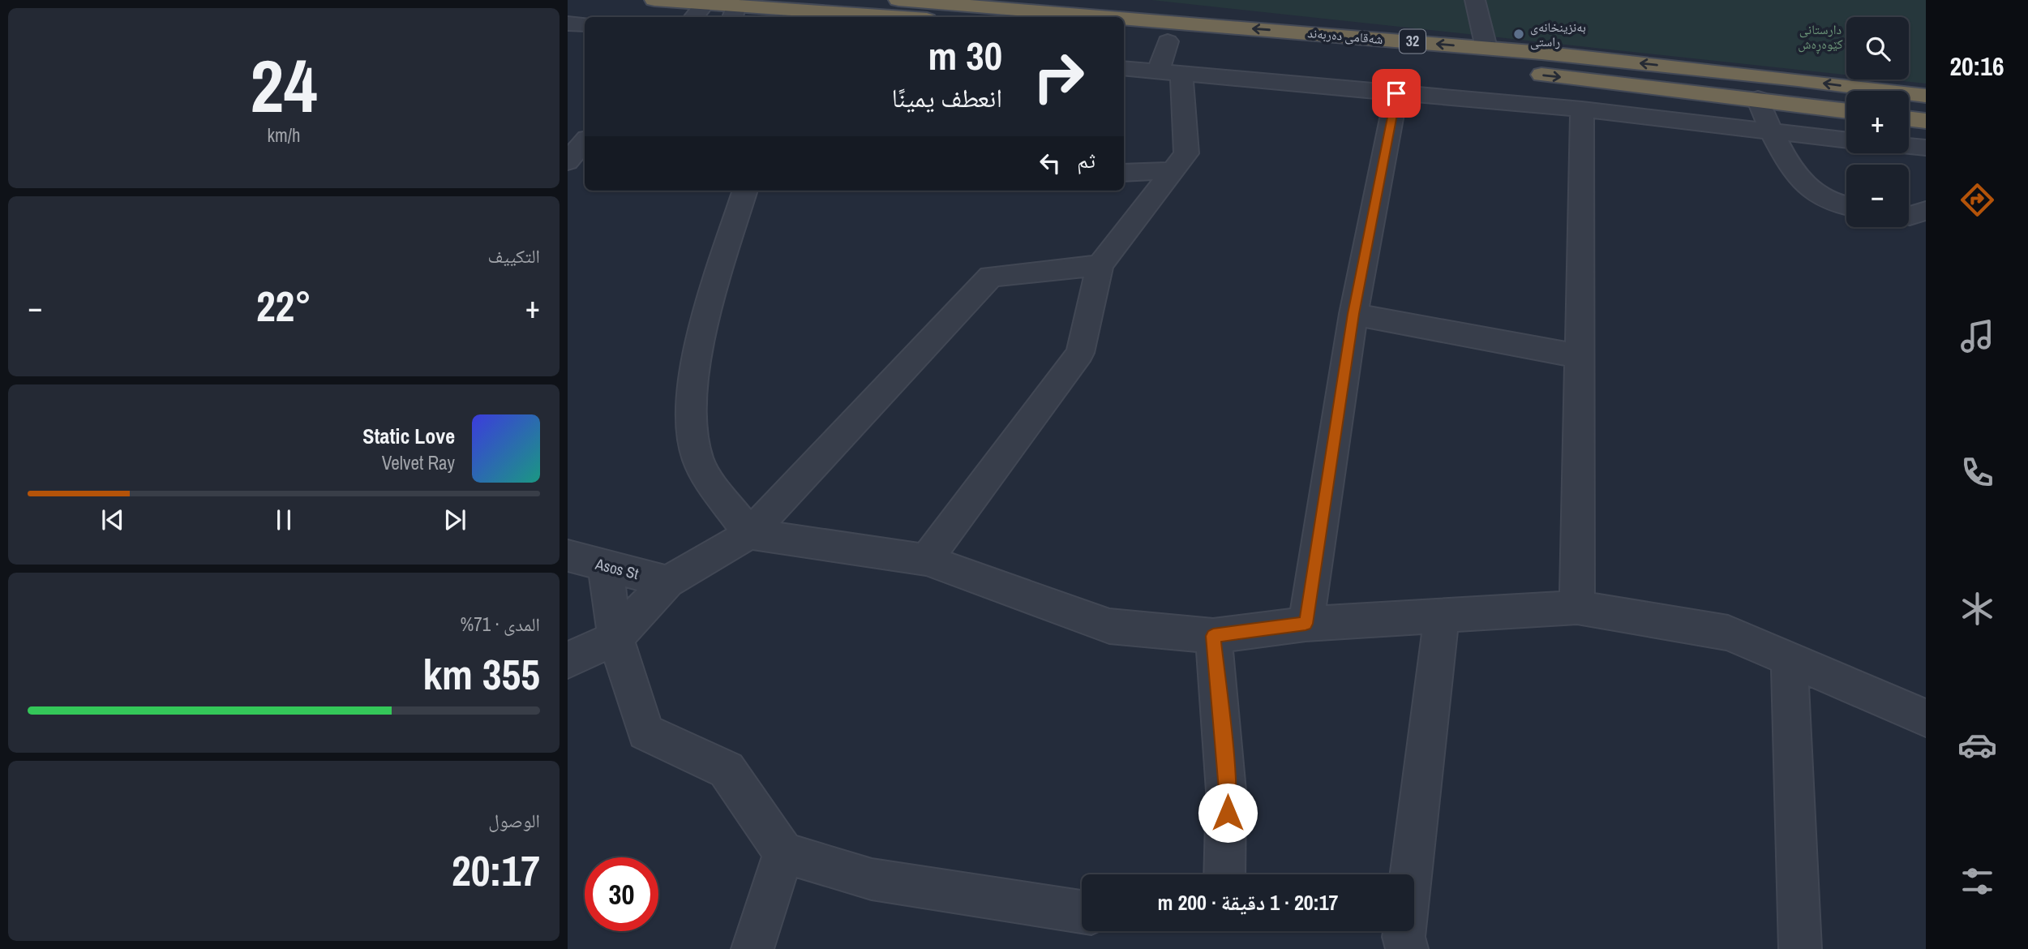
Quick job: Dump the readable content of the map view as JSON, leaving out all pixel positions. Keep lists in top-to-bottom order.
{
  "streets": {
    "highway": ["شەقامی دەربەند", "32"],
    "street": ["Asos St"]
  },
  "parks": ["دارستانی کێوەڕەش"],
  "places": ["بەنزینخانەی راستی"],
  "page": {
    "tabs": "20:16",
    "tile": [
      ["24", "km/h"],
      "التكييف",
      ["المدى · 71%", "355 km"],
      ["الوصول", "20:17"]
    ],
    "map_buttons": ["+", "−"],
    "turn": ["30 m", "انعطف يمينًا"],
    "then": "ثم",
    "heat": ["−", "22°", "+"],
    "song": ["Static Love", "Velvet Ray"],
    "limit": "30",
    "trip": "20:17 · 1 دقيقة · 200 m"
  }
}
